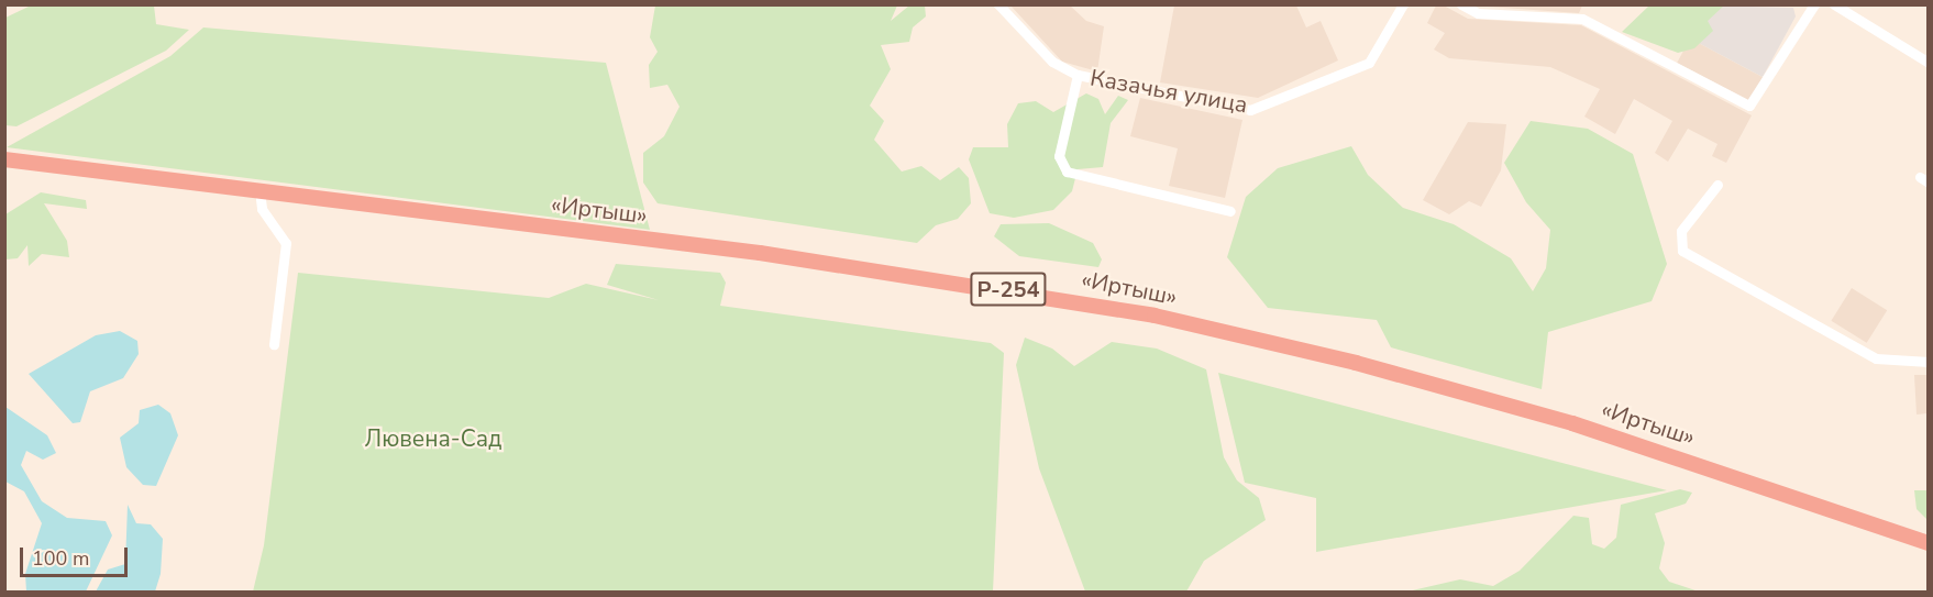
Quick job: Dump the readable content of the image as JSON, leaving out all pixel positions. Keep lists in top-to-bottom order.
{
  "streets": {
    "highway": ["«Иртыш»", "Р-254"],
    "street": ["Казачья улица"]
  },
  "parks": ["Лювена-Сад"],
  "scale_bar": "100 m"
}
